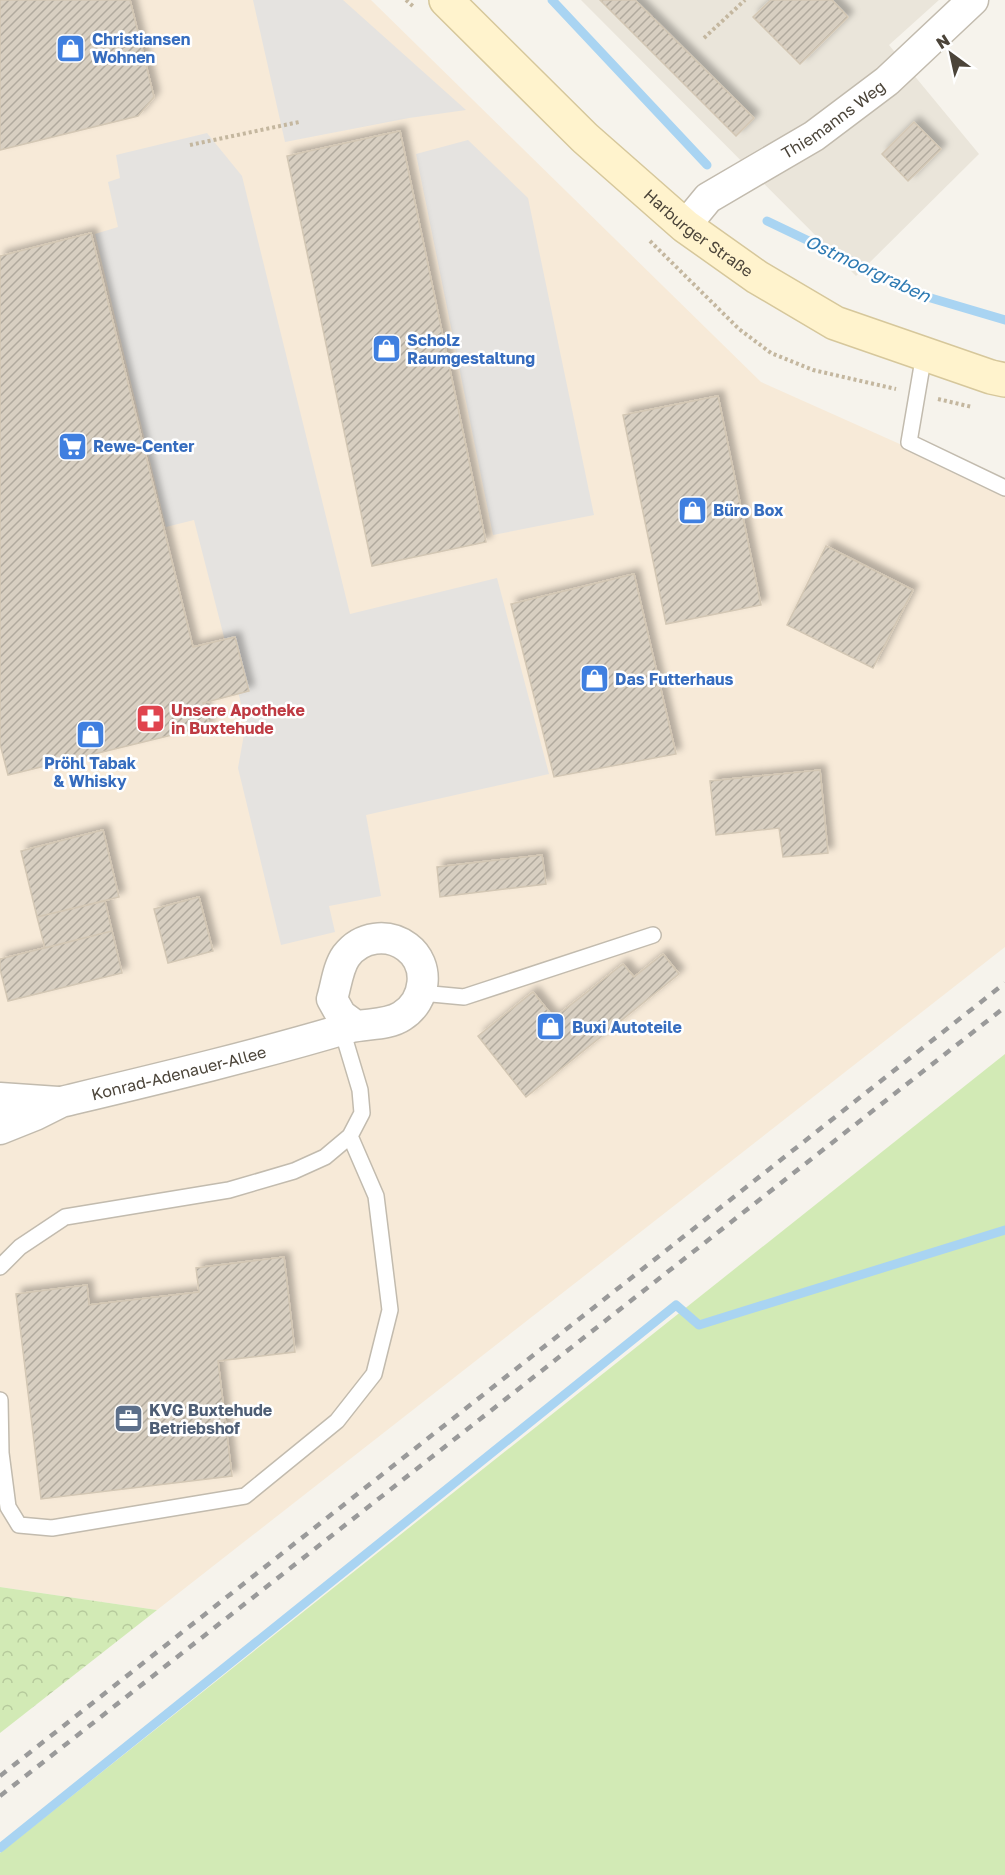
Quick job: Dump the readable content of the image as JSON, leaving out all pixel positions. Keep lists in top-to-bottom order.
{
  "streets": {
    "street": ["Thiemanns Weg", "Harburger Straße", "Konrad-Adenauer-Allee"]
  },
  "crossings": [
    ["Thiemanns Weg", "Harburger Straße"]
  ],
  "water": ["Ostmoorgraben"],
  "places": {
    "shop": [
      "Christiansen Wohnen",
      "Scholz Raumgestaltung",
      "Büro Box",
      "Das Futterhaus",
      "Pröhl Tabak & Whisky",
      "Buxi Autoteile"
    ],
    "supermarket": ["Rewe-Center"],
    "pharmacy": ["Unsere Apotheke in Buxtehude"],
    "office": ["KVG Buxtehude Betriebshof"]
  },
  "north": "top left"
}
